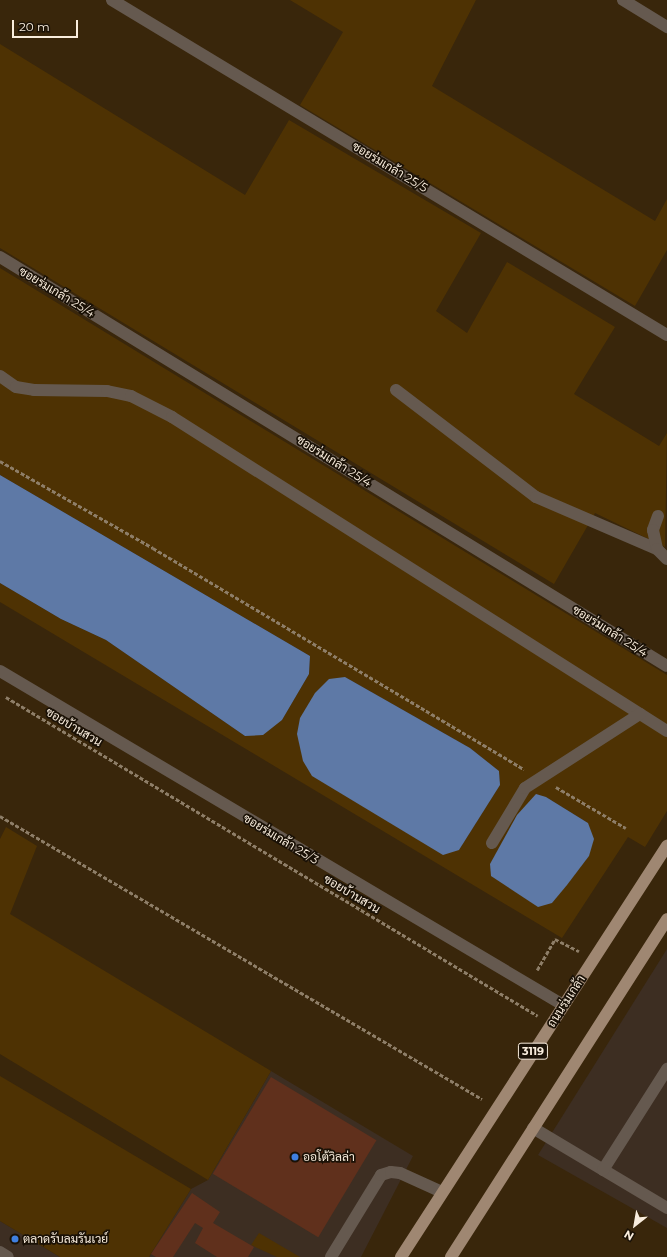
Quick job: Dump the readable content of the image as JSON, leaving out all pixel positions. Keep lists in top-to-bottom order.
{
  "streets": {
    "main road": ["ถนนร่มเกล้า", "3119"],
    "street": ["ซอยร่มเกล้า 25/5", "ซอยร่มเกล้า 25/4", "ซอยร่มเกล้า 25/3"],
    "path": ["ซอยบ้านสวน"]
  },
  "crossings": [
    ["ซอยบ้านสวน", "ถนนร่มเกล้า"],
    ["ซอยร่มเกล้า 25/3", "ถนนร่มเกล้า"]
  ],
  "places": ["ออโต้วิลล่า", "ตลาดรับลมรันเวย์"],
  "scale_bar": "20 m",
  "north": "bottom left"
}
